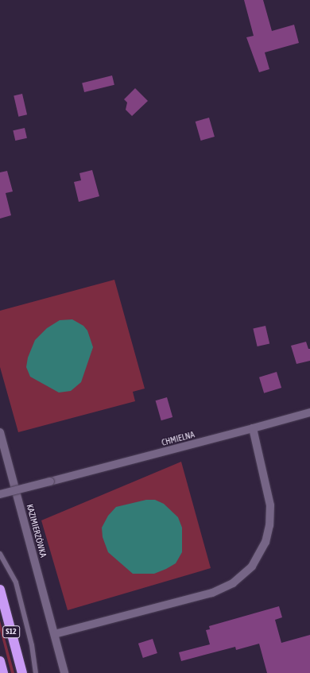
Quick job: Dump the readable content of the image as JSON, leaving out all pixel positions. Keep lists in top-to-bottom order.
{
  "streets": {
    "highway": ["S12"],
    "street": ["CHMIELNA", "KAZIMIERZÓWKA"]
  }
}
